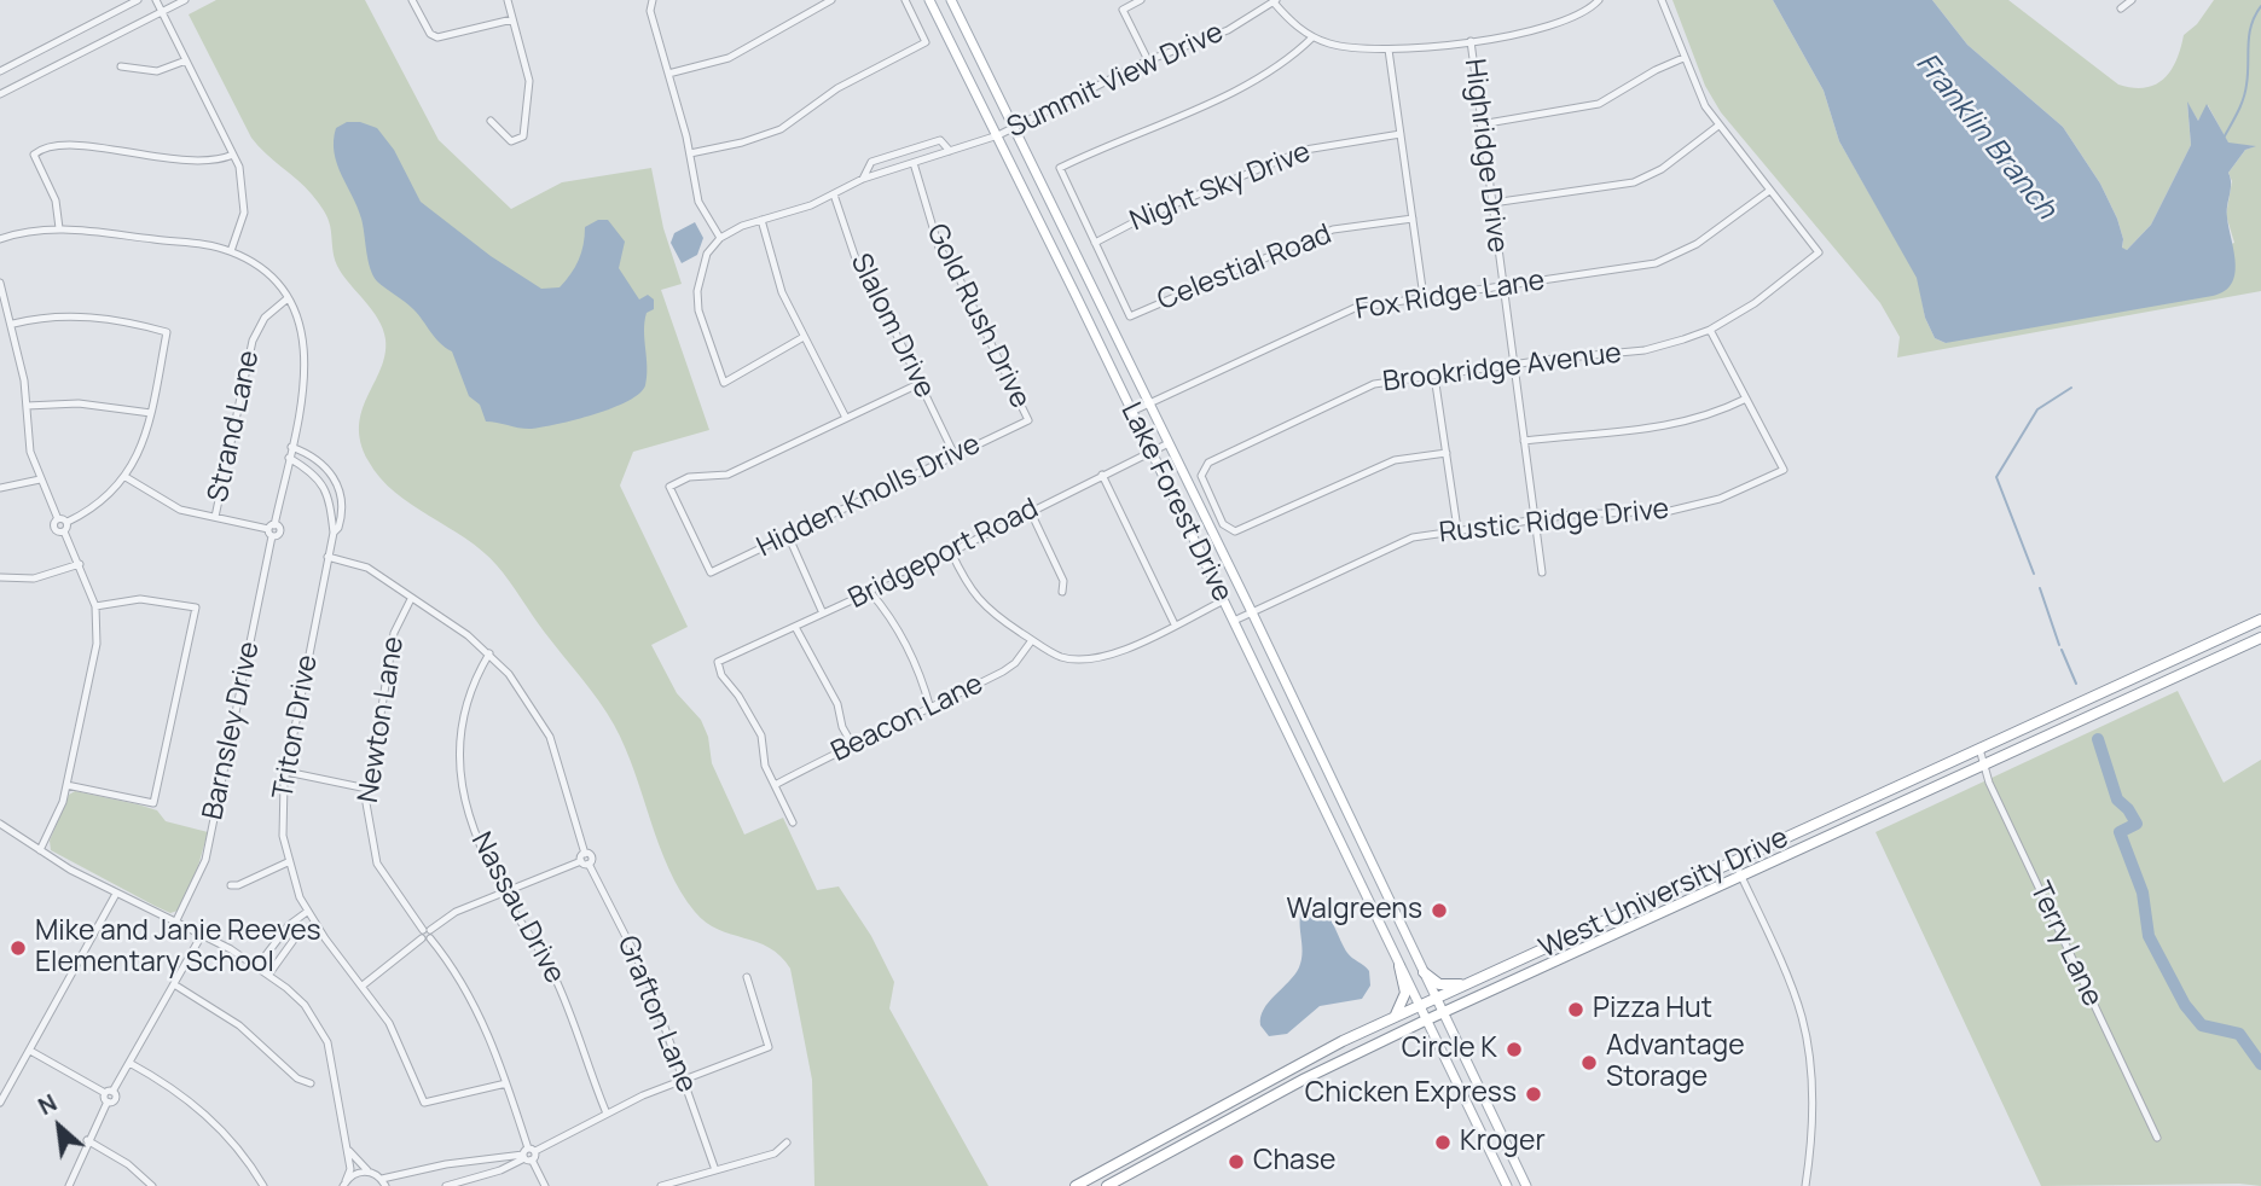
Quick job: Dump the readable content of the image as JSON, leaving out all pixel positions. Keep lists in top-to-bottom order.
{
  "streets": {
    "highway": ["West University Drive"],
    "main road": ["Lake Forest Drive"],
    "street": [
      "Summit View Drive",
      "Highridge Drive",
      "Night Sky Drive",
      "Celestial Road",
      "Fox Ridge Lane",
      "Gold Rush Drive",
      "Slalom Drive",
      "Brookridge Avenue",
      "Strand Lane",
      "Hidden Knolls Drive",
      "Rustic Ridge Drive",
      "Bridgeport Road",
      "Beacon Lane",
      "Newton Lane",
      "Triton Drive",
      "Barnsley Drive",
      "Nassau Drive",
      "Terry Lane",
      "Grafton Lane"
    ]
  },
  "crossings": [
    ["Summit View Drive", "Gold Rush Drive"],
    ["Summit View Drive", "Slalom Drive"],
    ["Summit View Drive", "Lake Forest Drive"],
    ["Highridge Drive", "Fox Ridge Lane"],
    ["Highridge Drive", "Brookridge Avenue"],
    ["Highridge Drive", "Rustic Ridge Drive"],
    ["Night Sky Drive", "Celestial Road"],
    ["Fox Ridge Lane", "Brookridge Avenue"],
    ["Fox Ridge Lane", "Lake Forest Drive"],
    ["Gold Rush Drive", "Hidden Knolls Drive"],
    ["Slalom Drive", "Hidden Knolls Drive"],
    ["Strand Lane", "Barnsley Drive"],
    ["Lake Forest Drive", "Rustic Ridge Drive"],
    ["Lake Forest Drive", "Bridgeport Road"],
    ["Lake Forest Drive", "West University Drive"],
    ["Bridgeport Road", "Beacon Lane"],
    ["Newton Lane", "Triton Drive"],
    ["Newton Lane", "Grafton Lane"],
    ["Triton Drive", "Grafton Lane"],
    ["West University Drive", "Terry Lane"],
    ["Nassau Drive", "Grafton Lane"]
  ],
  "water": ["Franklin Branch"],
  "places": [
    "Walgreens",
    "Mike and Janie Reeves Elementary School",
    "Pizza Hut",
    "Circle K",
    "Advantage Storage",
    "Chicken Express",
    "Kroger",
    "Chase"
  ],
  "north": "top left"
}
